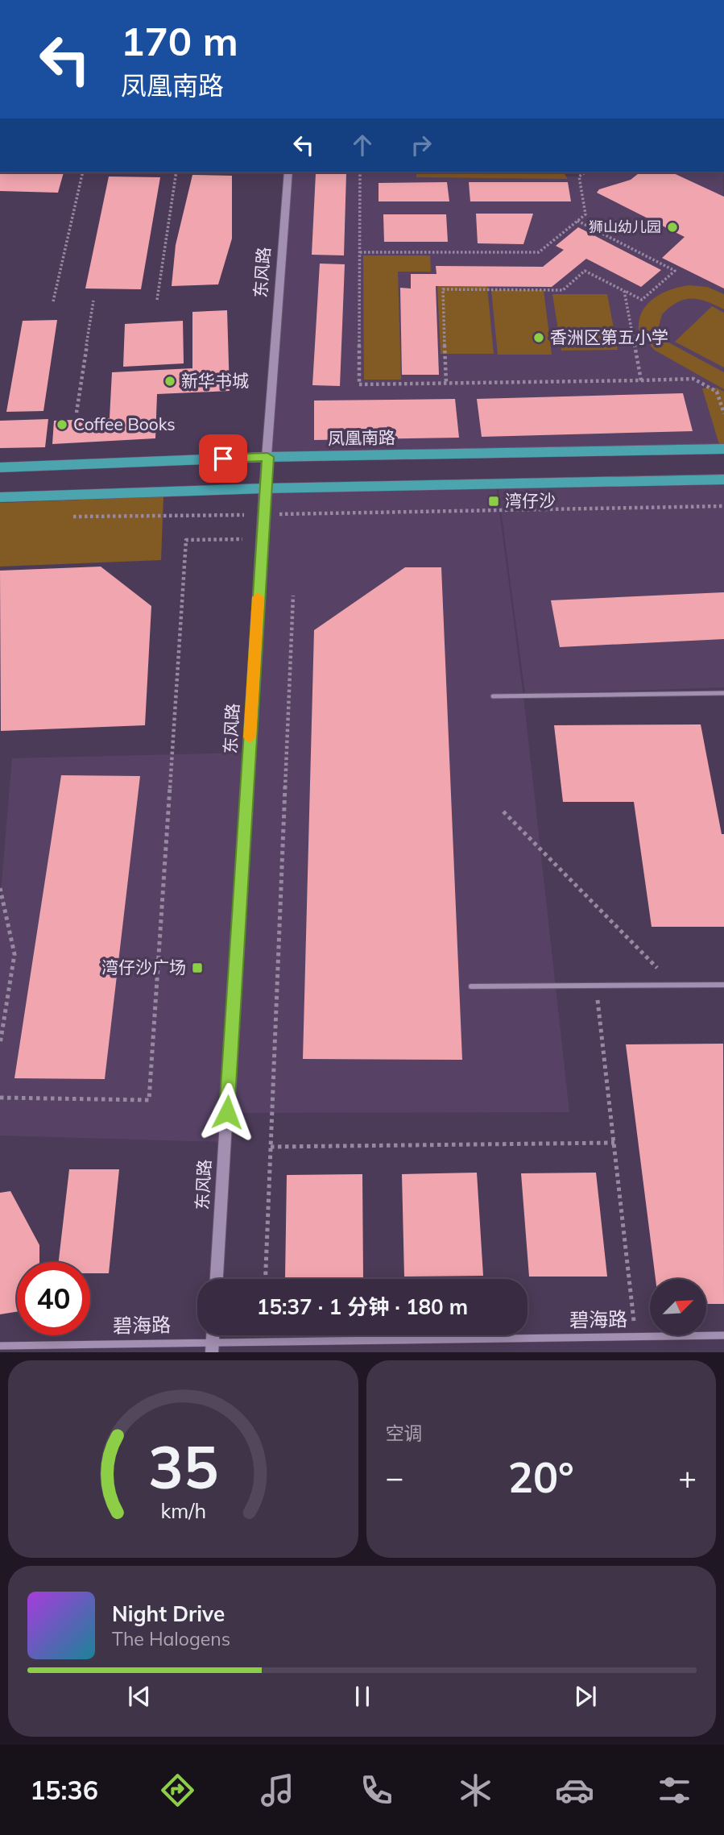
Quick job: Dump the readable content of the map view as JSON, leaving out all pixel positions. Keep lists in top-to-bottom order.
{
  "streets": {
    "main road": ["凤凰南路"],
    "street": ["东风路", "碧海路"]
  },
  "crossings": [
    ["东风路", "凤凰南路"]
  ],
  "places": {
    "other": [
      "狮山幼儿园",
      "香洲区第五小学",
      "新华书城",
      "Coffee Books"
    ],
    "transit": ["湾仔沙", "湾仔沙广场"]
  },
  "north": "top right",
  "page": {
    "turn": ["170 m", "凤凰南路"],
    "limit": "40",
    "trip": "15:37 · 1 分钟 · 180 m",
    "tile": "空调",
    "heat": ["−", "20°", "+"],
    "song": ["Night Drive", "The Halogens"],
    "tabs": "15:36",
    "gauge": ["35", "km/h"]
  }
}
